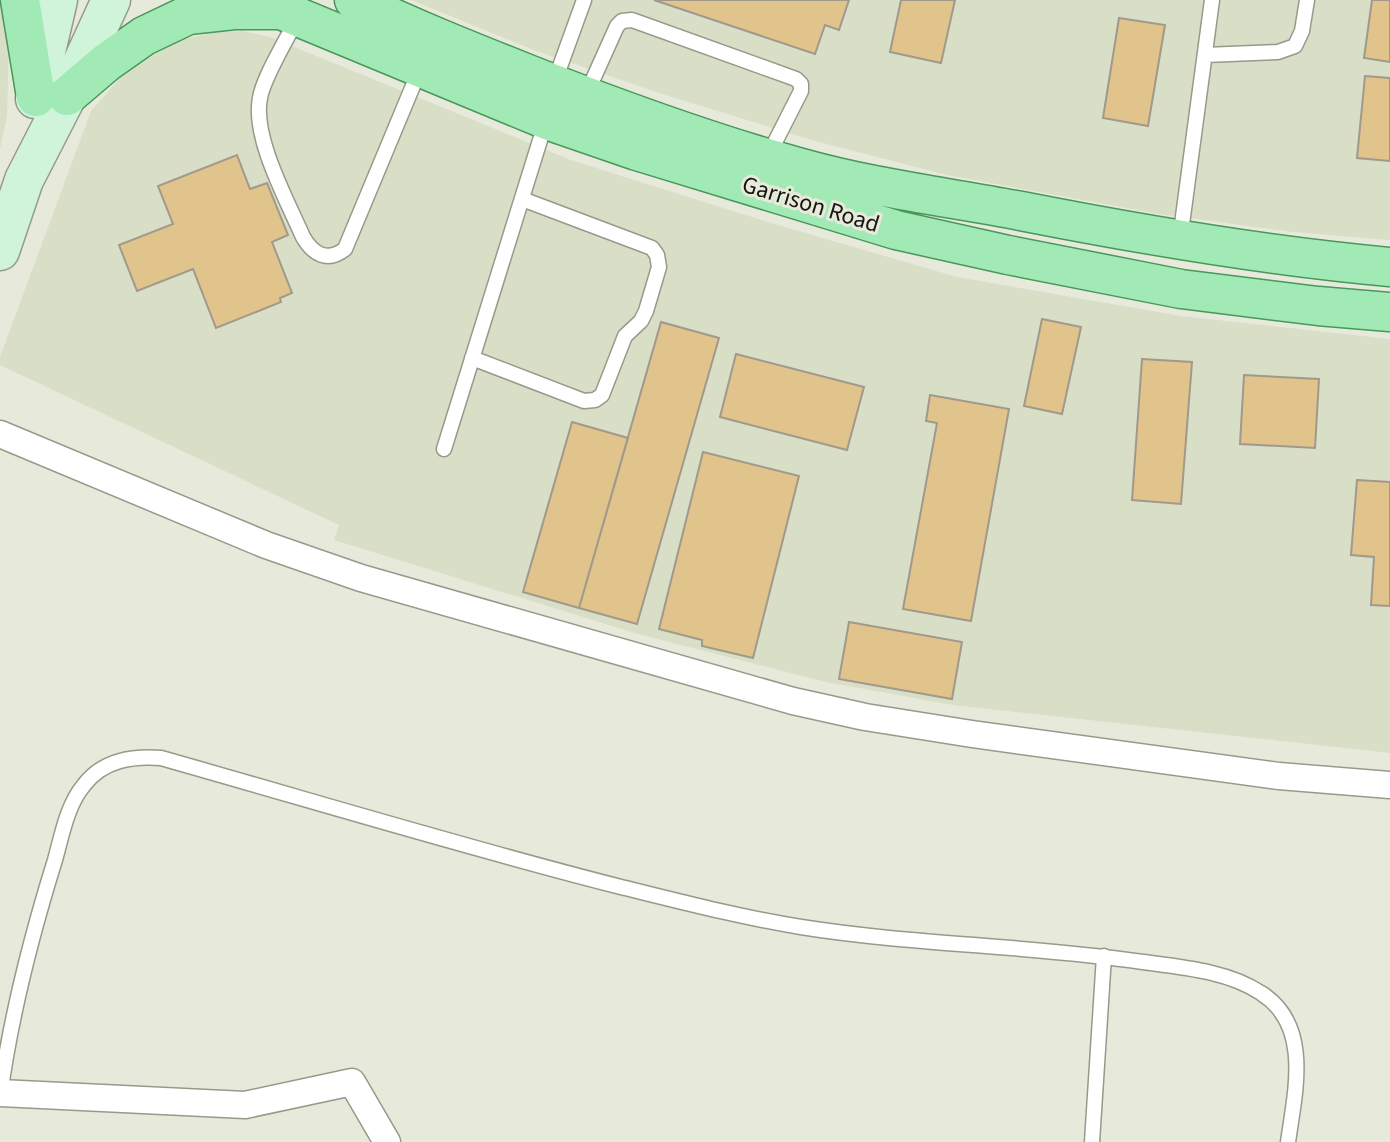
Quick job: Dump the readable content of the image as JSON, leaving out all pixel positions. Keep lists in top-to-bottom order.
{
  "streets": {
    "main road": ["Garrison Road"]
  }
}
